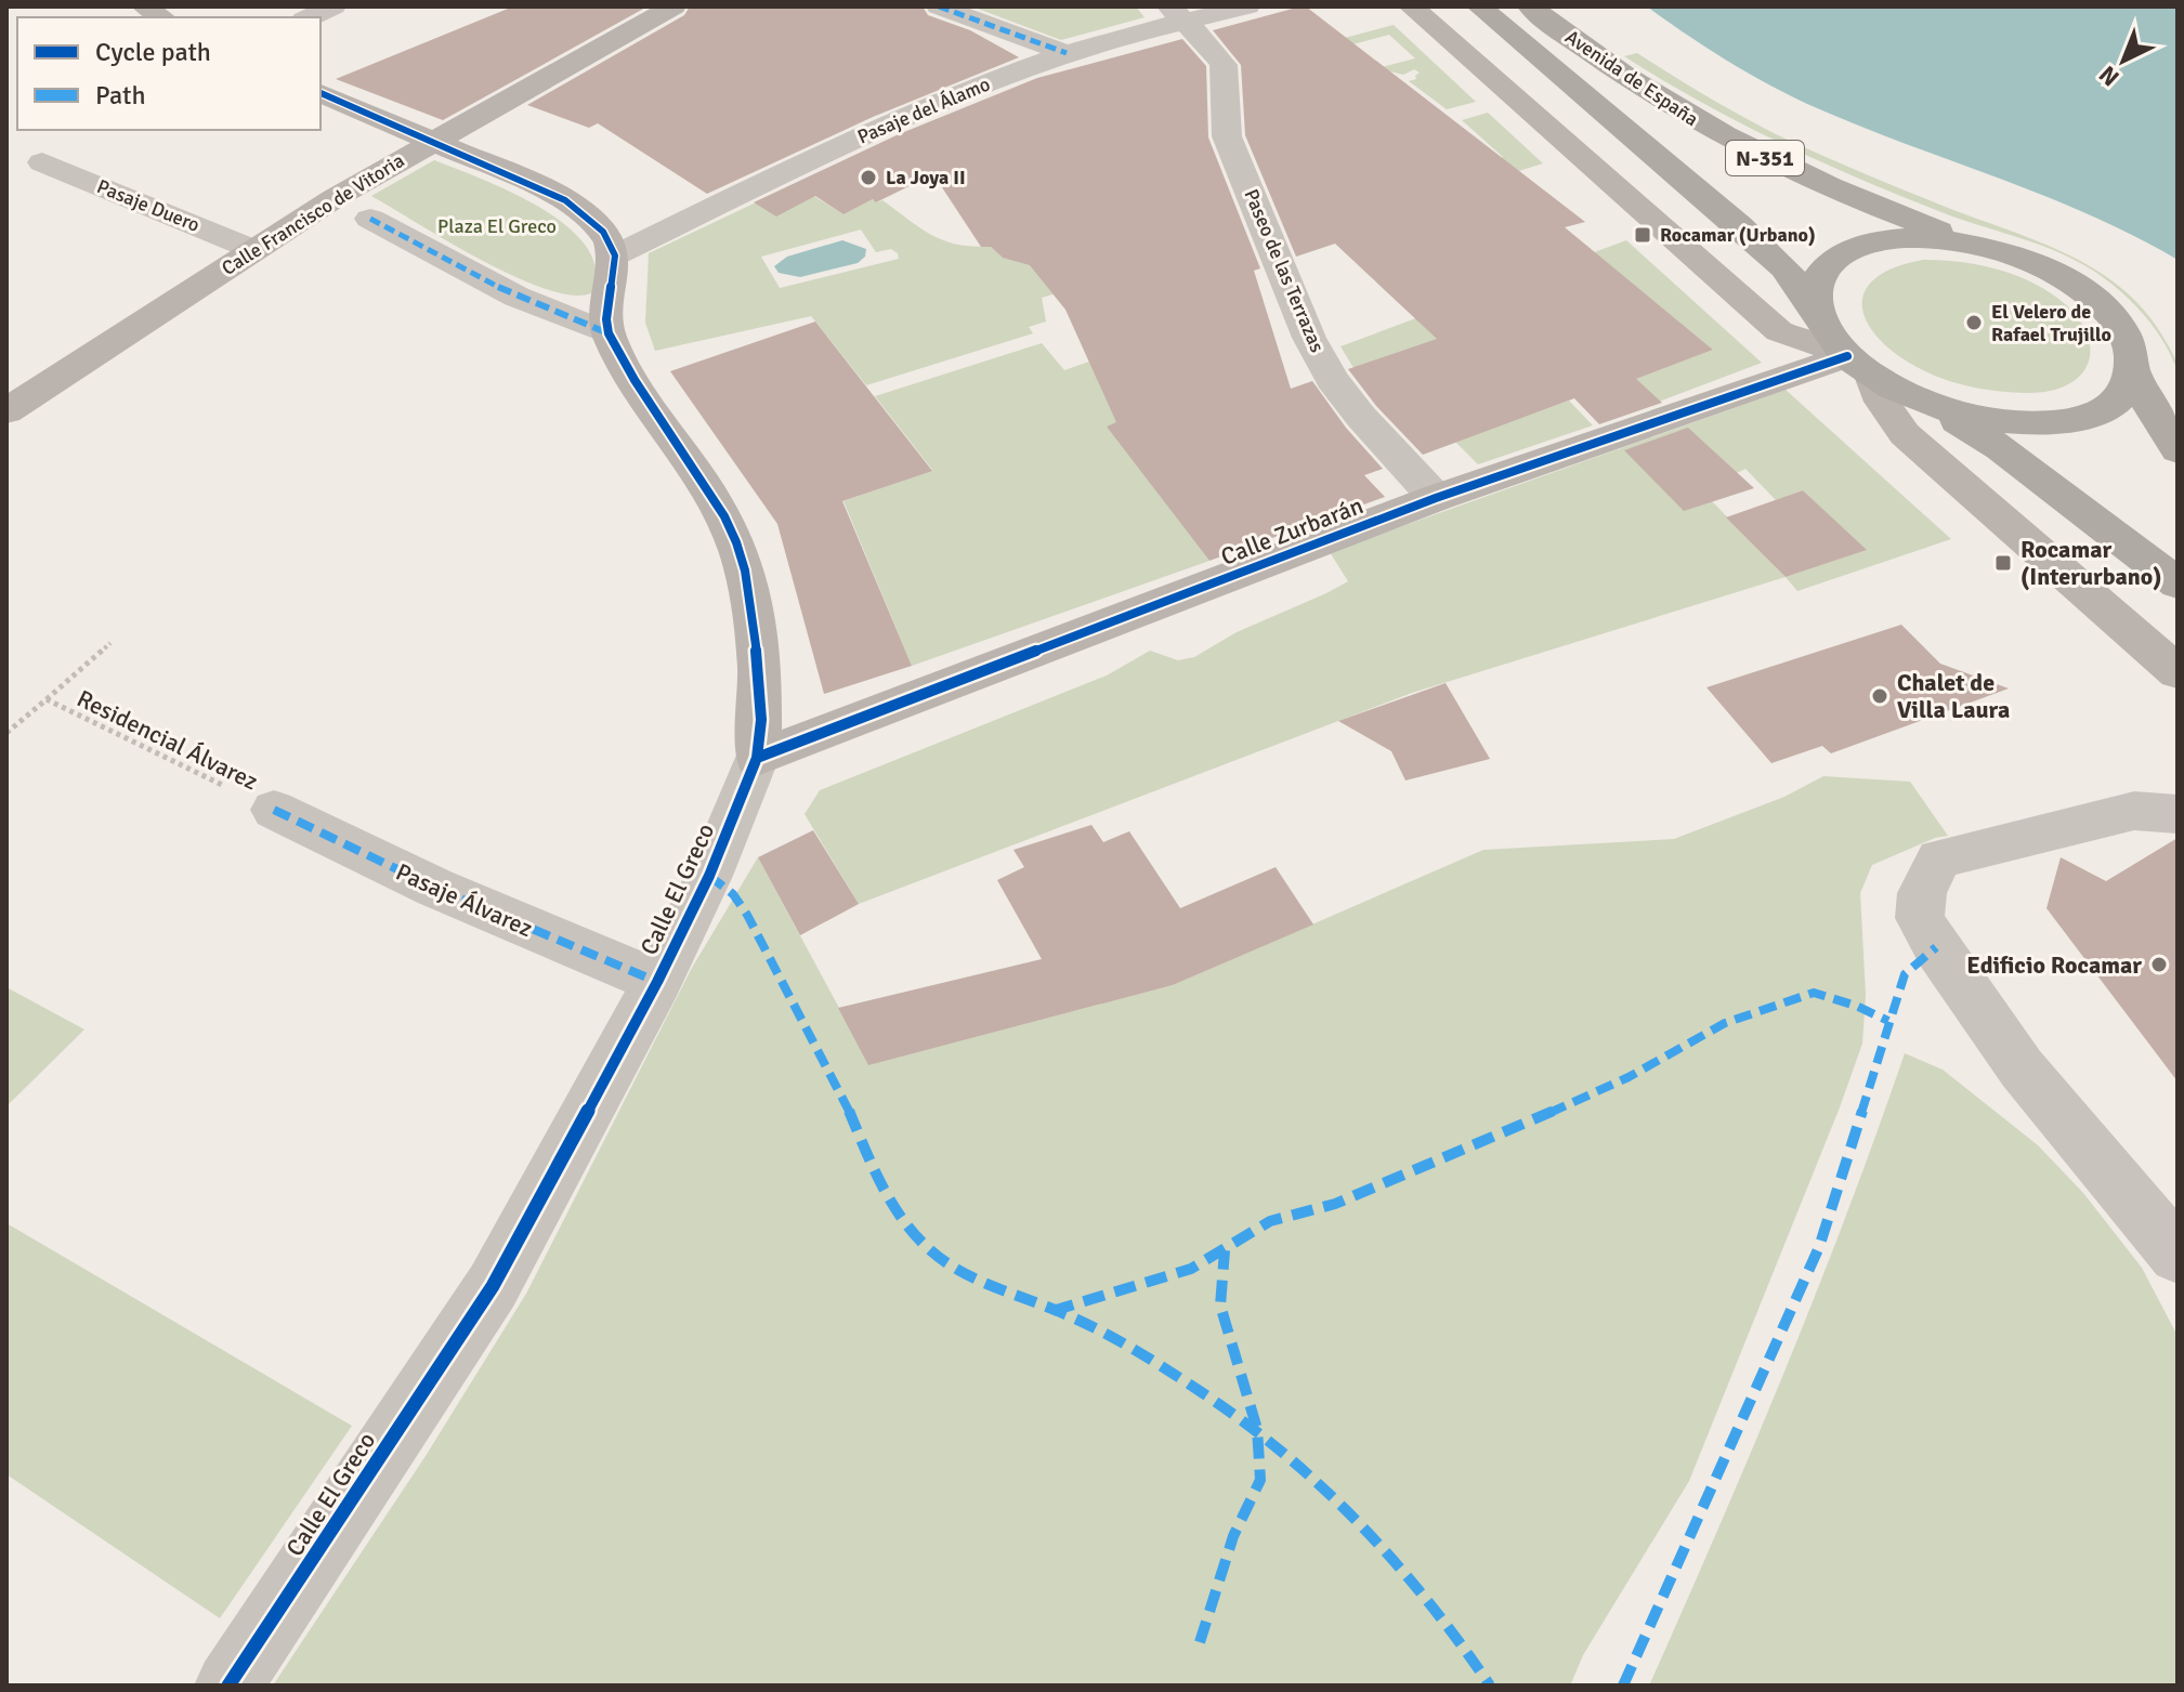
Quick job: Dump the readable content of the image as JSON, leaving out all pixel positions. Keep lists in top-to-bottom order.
{
  "streets": {
    "highway": ["Avenida de España", "N-351"],
    "street": [
      "Pasaje del Álamo",
      "Pasaje Duero",
      "Calle Francisco de Vitoria",
      "Paseo de las Terrazas",
      "Calle Zurbarán",
      "Calle El Greco",
      "Pasaje Álvarez"
    ],
    "path": ["Residencial Álvarez"]
  },
  "crossings": [
    ["Avenida de España", "N-351"],
    ["Pasaje del Álamo", "Paseo de las Terrazas"],
    ["N-351", "Calle Zurbarán"],
    ["Pasaje Duero", "Calle Francisco de Vitoria"],
    ["Paseo de las Terrazas", "Calle Zurbarán"],
    ["Calle Zurbarán", "Calle El Greco"],
    ["Residencial Álvarez", "Pasaje Álvarez"],
    ["Calle El Greco", "Pasaje Álvarez"]
  ],
  "parks": ["Plaza El Greco"],
  "places": {
    "other": [
      "La Joya II",
      "El Velero de Rafael Trujillo",
      "Chalet de Villa Laura",
      "Edificio Rocamar"
    ],
    "transit": ["Rocamar (Urbano)", "Rocamar (Interurbano)"]
  },
  "legend": ["Cycle path", "Path"],
  "north": "bottom left"
}
